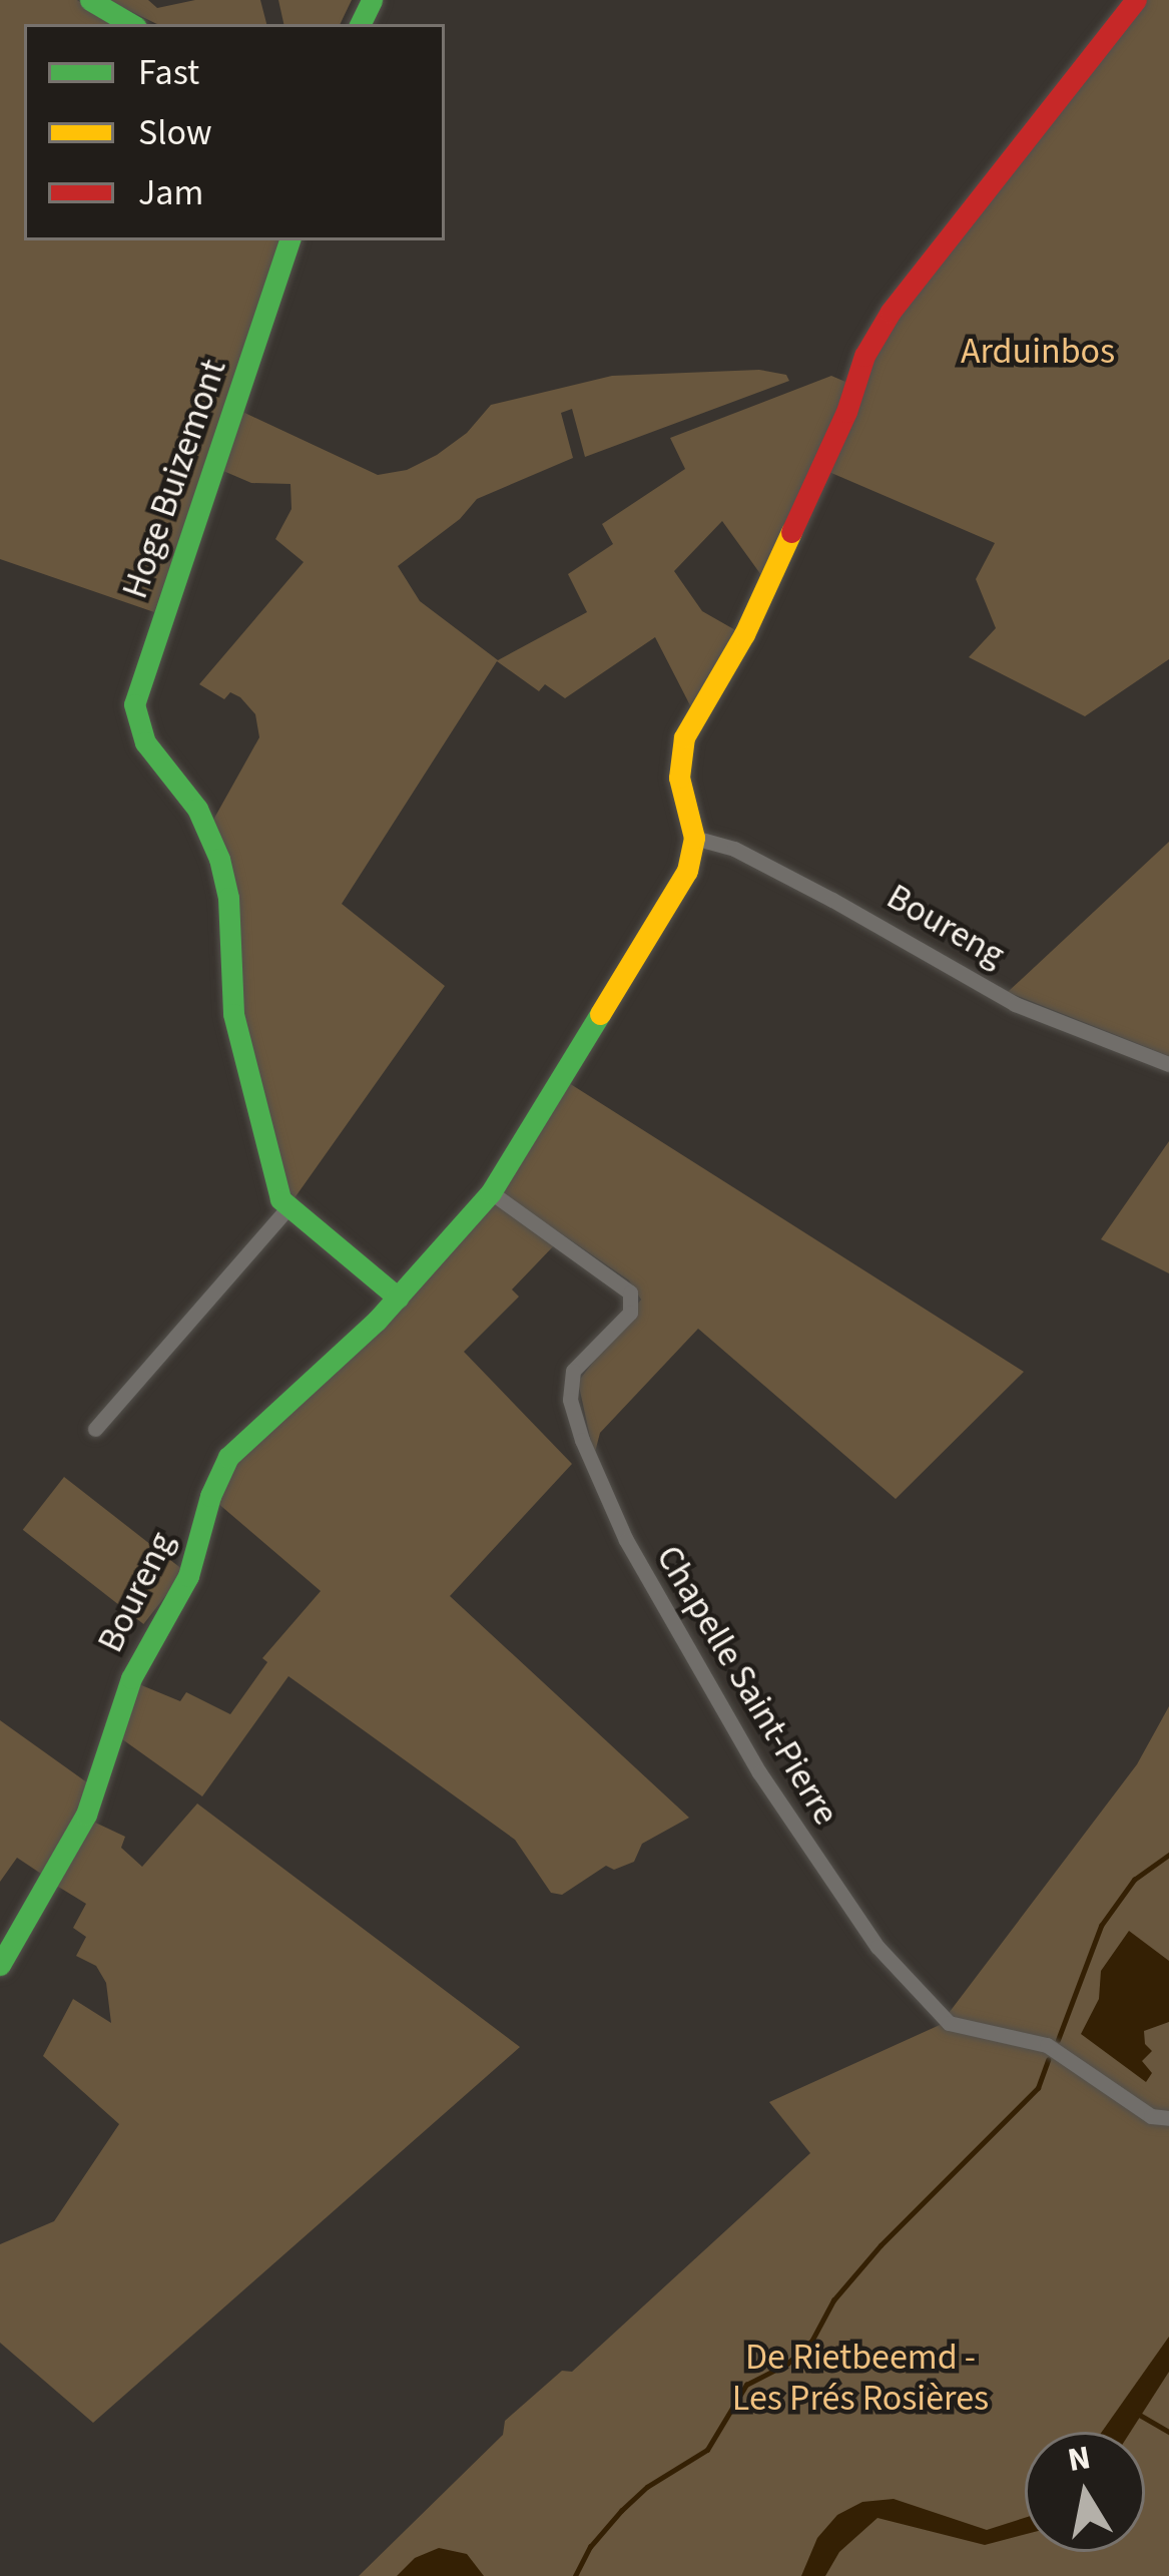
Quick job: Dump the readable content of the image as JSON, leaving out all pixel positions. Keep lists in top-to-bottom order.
{
  "streets": {
    "street": ["Hoge Buizemont", "Boureng", "Chapelle Saint-Pierre"]
  },
  "crossings": [
    ["Boureng", "Chapelle Saint-Pierre"]
  ],
  "parks": ["Arduinbos", "De Rietbeemd - Les Prés Rosières"],
  "legend": ["Fast", "Slow", "Jam"],
  "north": "top"
}
